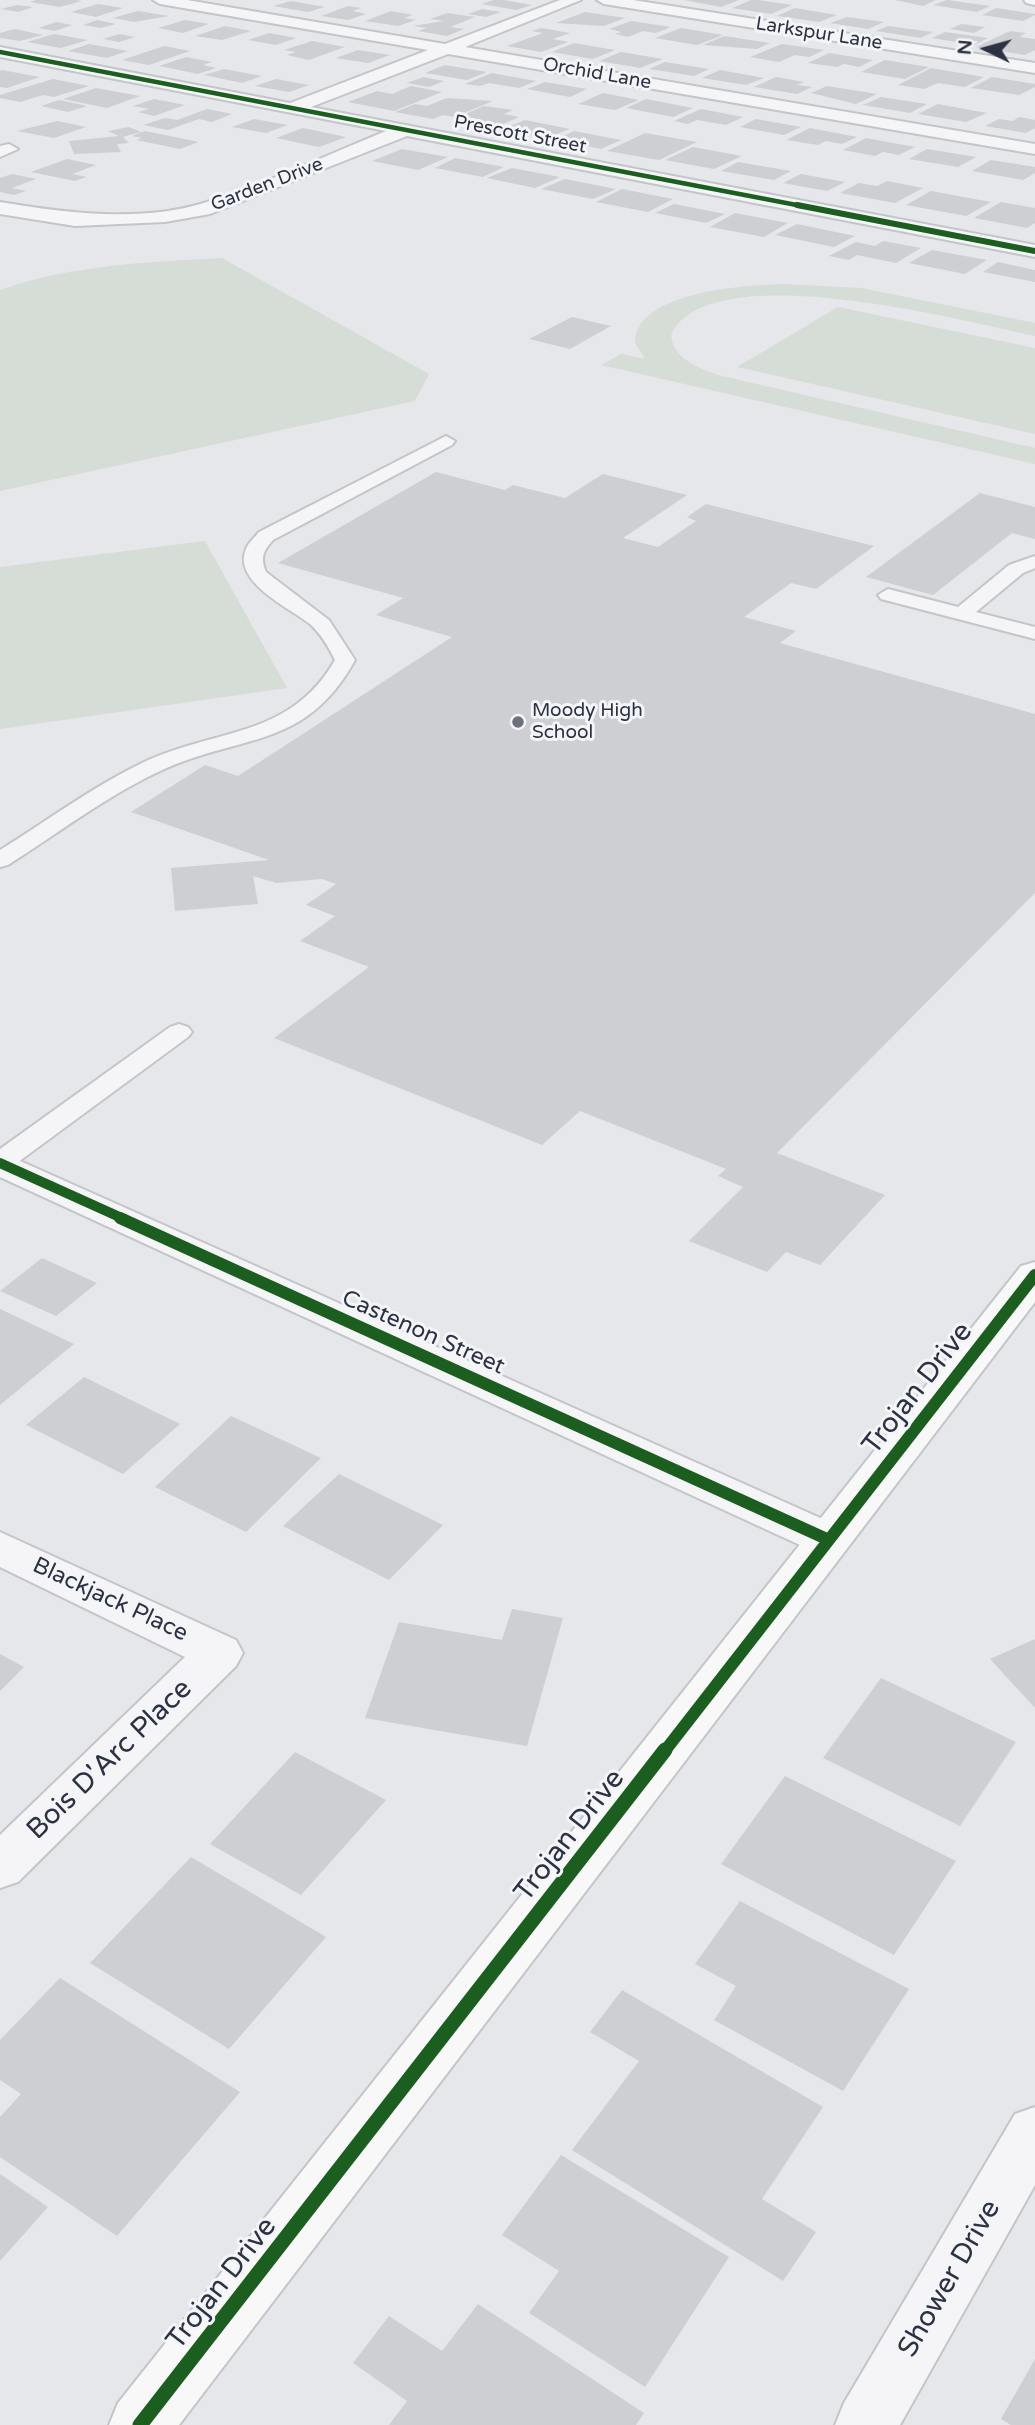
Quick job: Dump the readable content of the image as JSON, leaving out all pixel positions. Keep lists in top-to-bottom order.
{
  "streets": {
    "street": [
      "Larkspur Lane",
      "Orchid Lane",
      "Prescott Street",
      "Garden Drive",
      "Castenon Street",
      "Trojan Drive",
      "Blackjack Place",
      "Bois D'Arc Place",
      "Shower Drive"
    ]
  },
  "crossings": [
    ["Prescott Street", "Garden Drive"],
    ["Castenon Street", "Trojan Drive"],
    ["Blackjack Place", "Bois D'Arc Place"]
  ],
  "places": ["Moody High School"],
  "north": "left"
}
